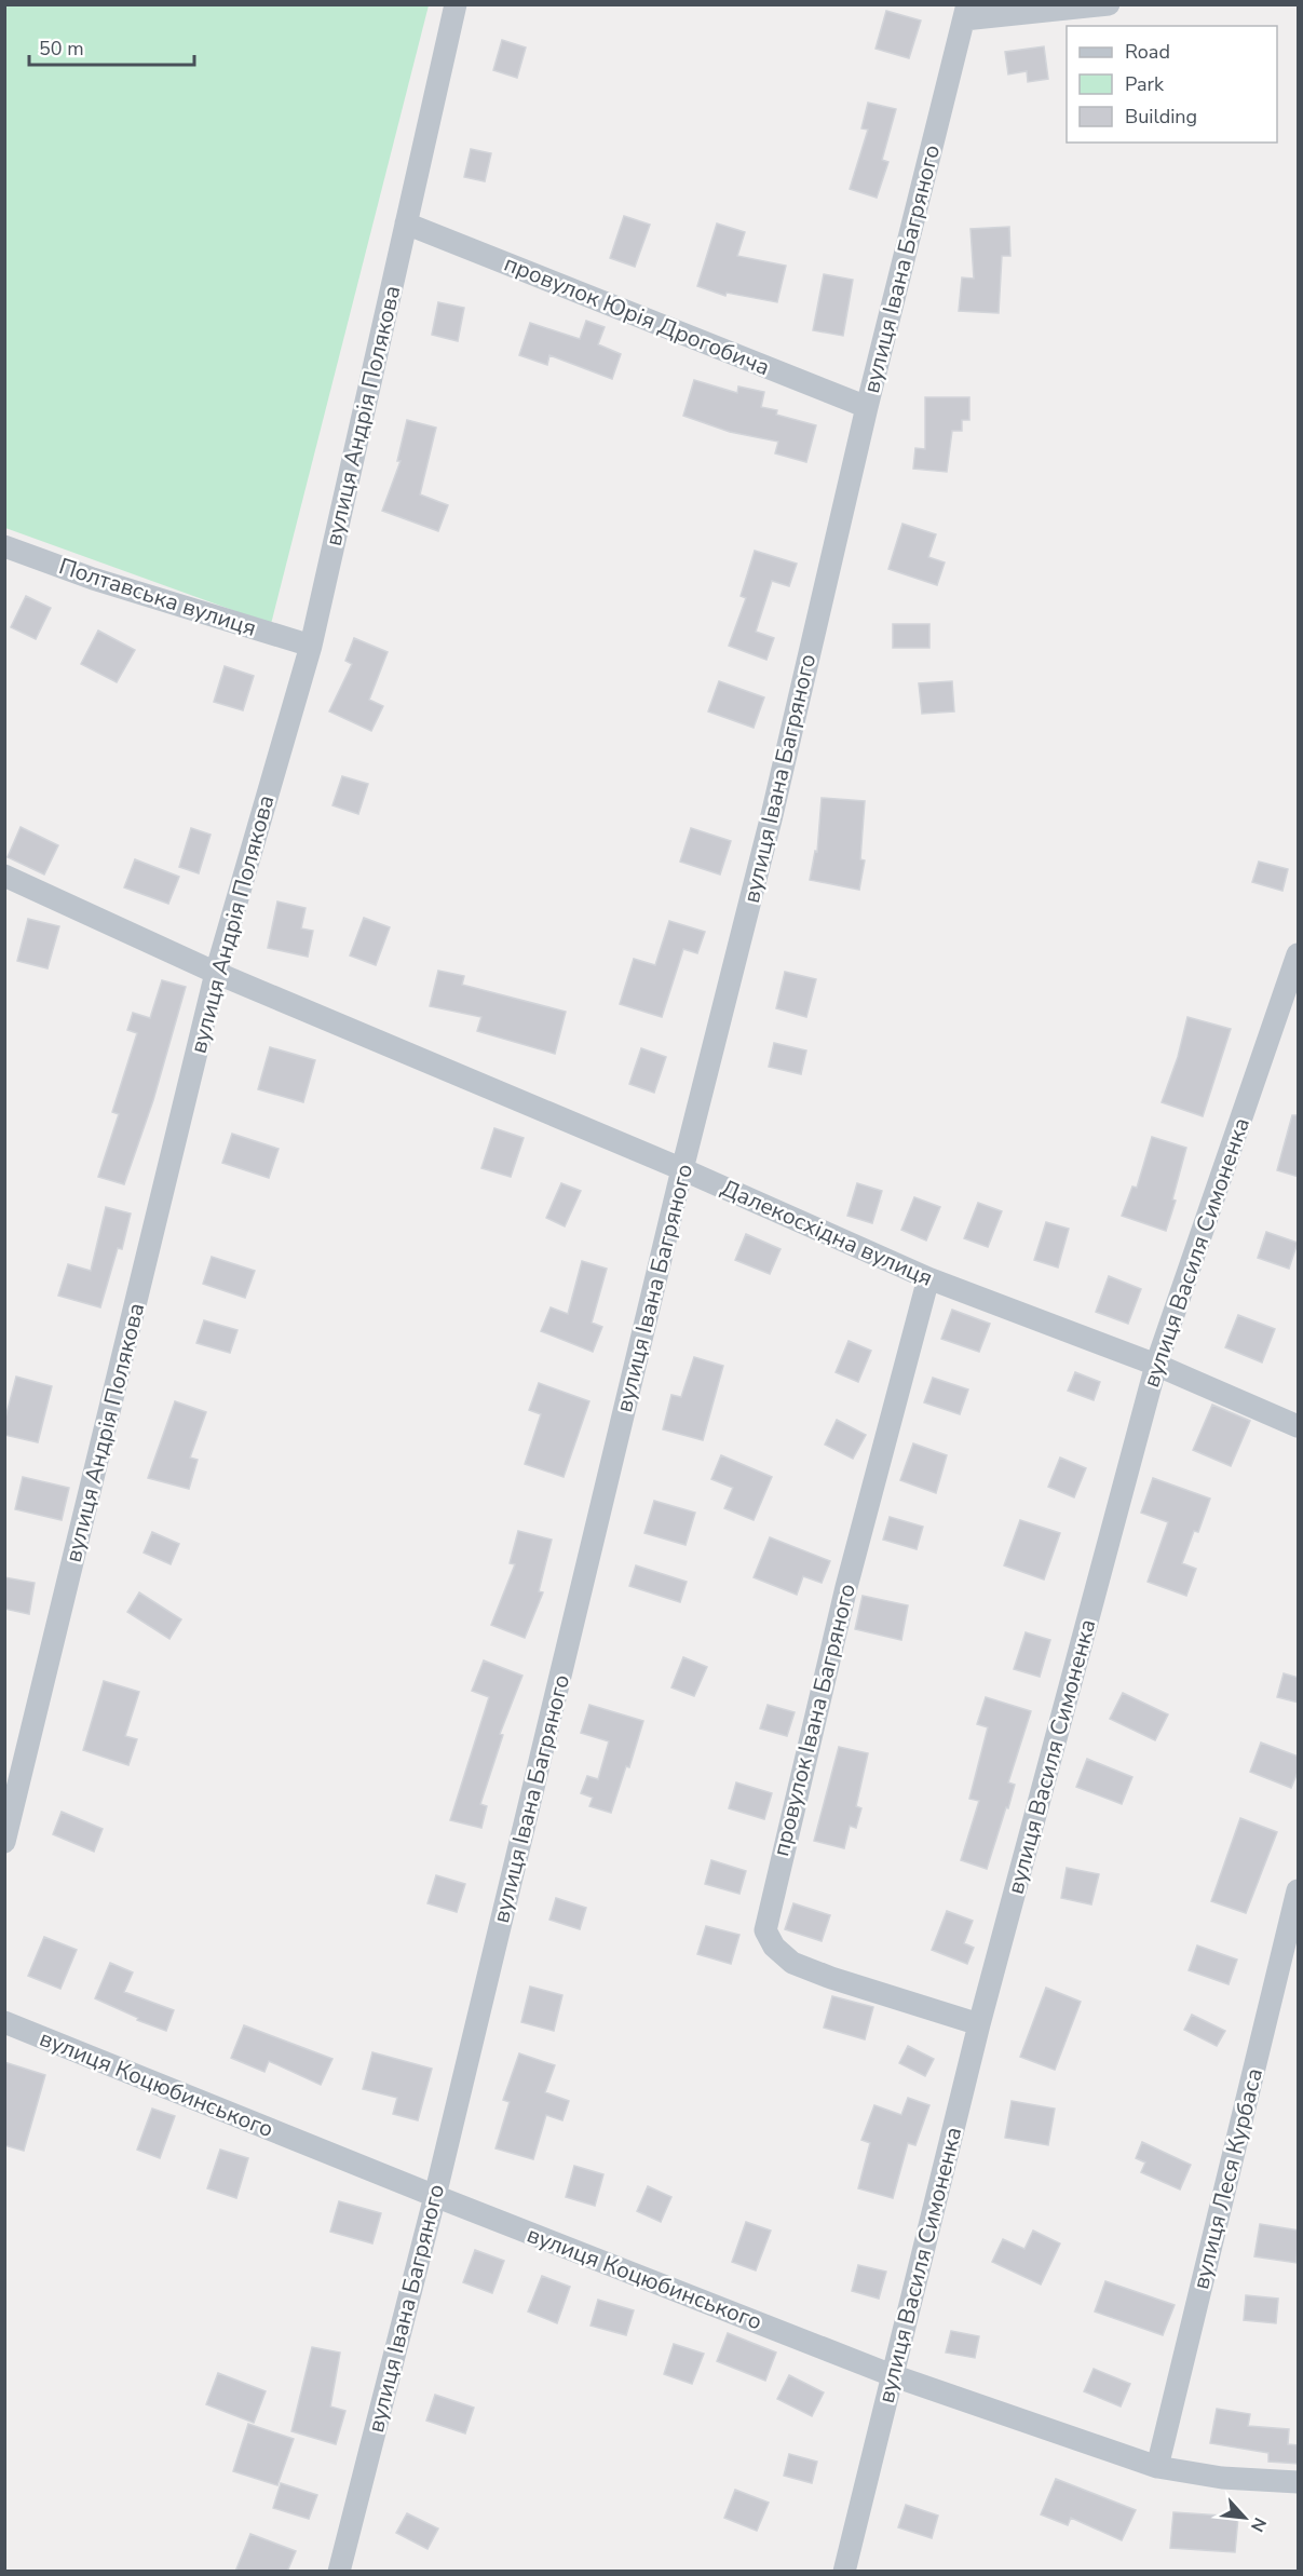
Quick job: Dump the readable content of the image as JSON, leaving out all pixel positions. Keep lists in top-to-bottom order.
{
  "streets": {
    "street": [
      "вулиця Івана Багряного",
      "провулок Юрія Дрогобича",
      "вулиця Андрія Полякова",
      "Полтавська вулиця",
      "Далекосхідна вулиця",
      "вулиця Василя Симоненка",
      "провулок Івана Багряного",
      "вулиця Коцюбинського",
      "вулиця Леся Курбаса"
    ]
  },
  "crossings": [
    ["вулиця Івана Багряного", "провулок Юрія Дрогобича"],
    ["вулиця Івана Багряного", "Далекосхідна вулиця"],
    ["вулиця Івана Багряного", "вулиця Коцюбинського"],
    ["провулок Юрія Дрогобича", "вулиця Андрія Полякова"],
    ["вулиця Андрія Полякова", "Полтавська вулиця"],
    ["вулиця Андрія Полякова", "Далекосхідна вулиця"],
    ["Далекосхідна вулиця", "вулиця Василя Симоненка"],
    ["Далекосхідна вулиця", "провулок Івана Багряного"],
    ["вулиця Василя Симоненка", "провулок Івана Багряного"],
    ["вулиця Василя Симоненка", "вулиця Коцюбинського"],
    ["вулиця Коцюбинського", "вулиця Леся Курбаса"]
  ],
  "legend": ["Road", "Park", "Building"],
  "scale_bar": "50 m",
  "north": "bottom right"
}
